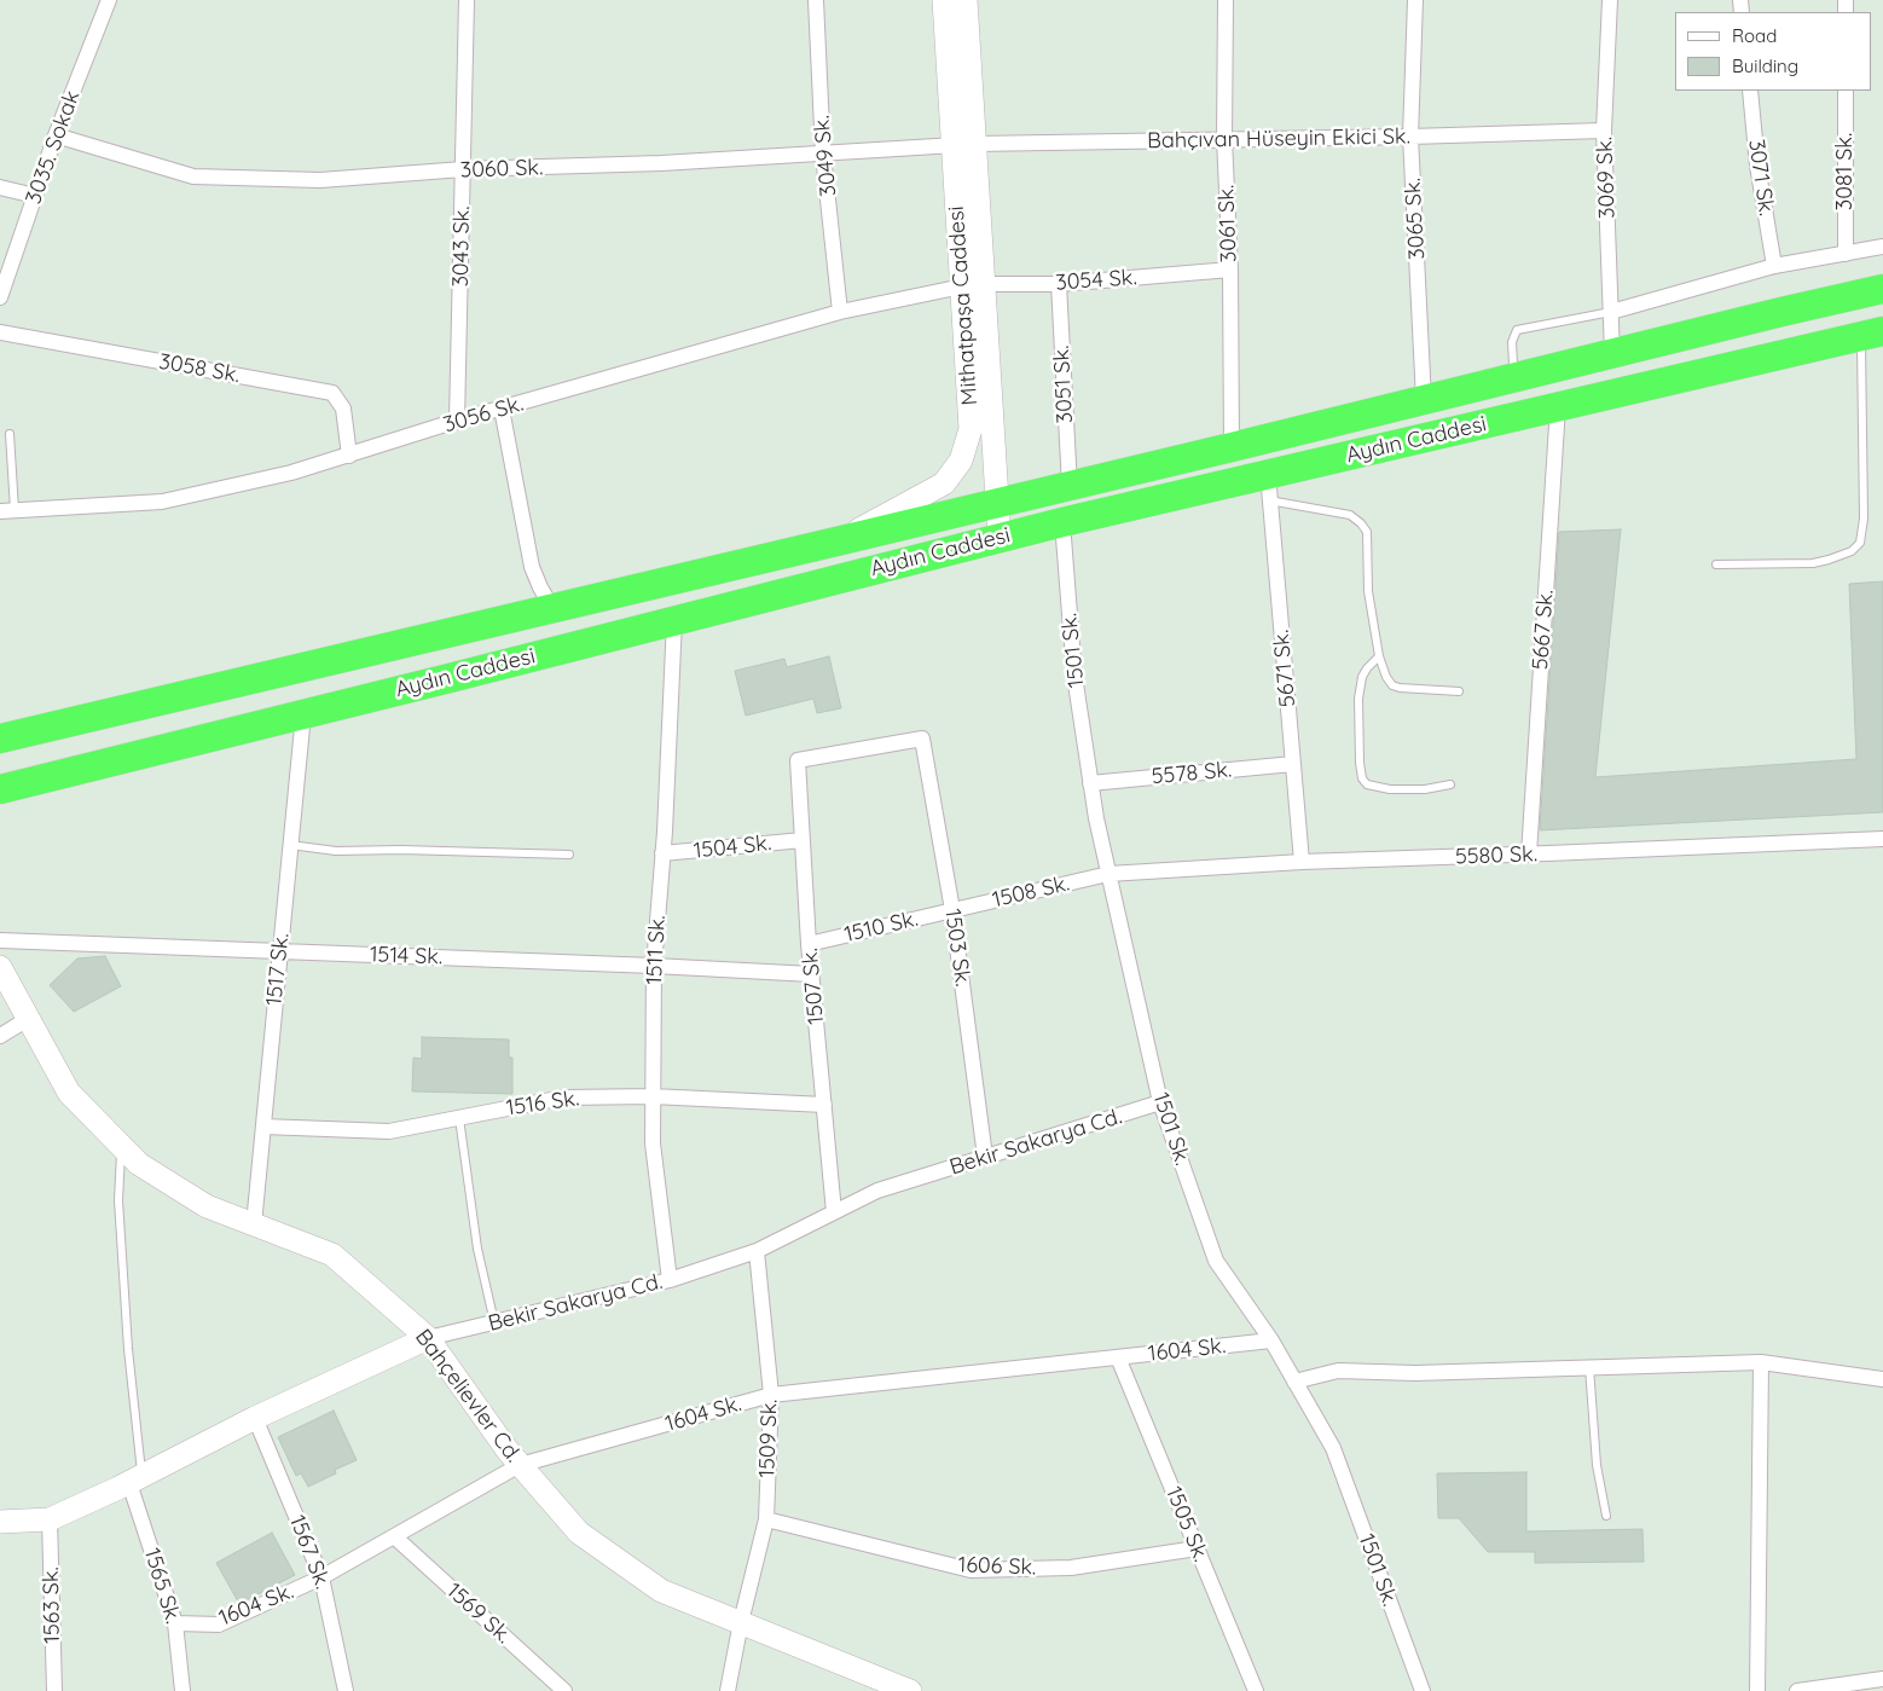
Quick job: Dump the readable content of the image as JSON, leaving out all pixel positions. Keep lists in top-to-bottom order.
{
  "streets": {
    "highway": ["Aydın Caddesi"],
    "street": [
      "Bahçıvan Hüseyin Ekici Sk.",
      "3035. Sokak",
      "3049 Sk.",
      "3060 Sk.",
      "3081 Sk.",
      "3069 Sk.",
      "3071 Sk.",
      "3065 Sk.",
      "3061 Sk.",
      "3043 Sk.",
      "3054 Sk.",
      "Mithatpaşa Caddesi",
      "3058 Sk.",
      "3051 Sk.",
      "3056 Sk.",
      "5667 Sk.",
      "1501 Sk.",
      "5671 Sk.",
      "5578 Sk.",
      "1504 Sk.",
      "5580 Sk.",
      "1508 Sk.",
      "1510 Sk.",
      "1503 Sk.",
      "1511 Sk.",
      "1514 Sk.",
      "1517 Sk.",
      "1507 Sk.",
      "1516 Sk.",
      "Bekir Sakarya Cd.",
      "1604 Sk.",
      "Bahçelievler Cd.",
      "1509 Sk.",
      "1505 Sk.",
      "1567 Sk.",
      "1606 Sk.",
      "1565 Sk.",
      "1563 Sk.",
      "1569 Sk."
    ]
  },
  "crossings": [
    ["Bahçıvan Hüseyin Ekici Sk.", "3060 Sk."],
    ["Bahçıvan Hüseyin Ekici Sk.", "3069 Sk."],
    ["Bahçıvan Hüseyin Ekici Sk.", "3065 Sk."],
    ["Bahçıvan Hüseyin Ekici Sk.", "3061 Sk."],
    ["Bahçıvan Hüseyin Ekici Sk.", "Mithatpaşa Caddesi"],
    ["3035. Sokak", "3060 Sk."],
    ["3049 Sk.", "3060 Sk."],
    ["3049 Sk.", "3056 Sk."],
    ["3060 Sk.", "3043 Sk."],
    ["3060 Sk.", "Mithatpaşa Caddesi"],
    ["3069 Sk.", "Aydın Caddesi"],
    ["3065 Sk.", "Aydın Caddesi"],
    ["3061 Sk.", "3054 Sk."],
    ["3061 Sk.", "Aydın Caddesi"],
    ["3043 Sk.", "3056 Sk."],
    ["3054 Sk.", "Mithatpaşa Caddesi"],
    ["3054 Sk.", "3051 Sk."],
    ["3054 Sk.", "3056 Sk."],
    ["Mithatpaşa Caddesi", "3056 Sk."],
    ["Mithatpaşa Caddesi", "Aydın Caddesi"],
    ["3058 Sk.", "3056 Sk."],
    ["3051 Sk.", "Aydın Caddesi"],
    ["Aydın Caddesi", "5667 Sk."],
    ["Aydın Caddesi", "1501 Sk."],
    ["Aydın Caddesi", "5671 Sk."],
    ["Aydın Caddesi", "1511 Sk."],
    ["Aydın Caddesi", "1517 Sk."],
    ["5667 Sk.", "5580 Sk."],
    ["1501 Sk.", "5578 Sk."],
    ["1501 Sk.", "5580 Sk."],
    ["1501 Sk.", "1508 Sk."],
    ["1501 Sk.", "Bekir Sakarya Cd."],
    ["1501 Sk.", "1604 Sk."],
    ["5671 Sk.", "5578 Sk."],
    ["5671 Sk.", "5580 Sk."],
    ["1504 Sk.", "1511 Sk."],
    ["1504 Sk.", "1507 Sk."],
    ["5580 Sk.", "1508 Sk."],
    ["1508 Sk.", "1510 Sk."],
    ["1508 Sk.", "1503 Sk."],
    ["1510 Sk.", "1503 Sk."],
    ["1510 Sk.", "1507 Sk."],
    ["1503 Sk.", "1507 Sk."],
    ["1503 Sk.", "Bekir Sakarya Cd."],
    ["1511 Sk.", "1514 Sk."],
    ["1511 Sk.", "1516 Sk."],
    ["1511 Sk.", "Bekir Sakarya Cd."],
    ["1514 Sk.", "1517 Sk."],
    ["1514 Sk.", "1507 Sk."],
    ["1517 Sk.", "1516 Sk."],
    ["1517 Sk.", "Bahçelievler Cd."],
    ["1507 Sk.", "1516 Sk."],
    ["1507 Sk.", "Bekir Sakarya Cd."],
    ["Bekir Sakarya Cd.", "Bahçelievler Cd."],
    ["Bekir Sakarya Cd.", "1509 Sk."],
    ["Bekir Sakarya Cd.", "1567 Sk."],
    ["Bekir Sakarya Cd.", "1565 Sk."],
    ["Bekir Sakarya Cd.", "1563 Sk."],
    ["1604 Sk.", "Bahçelievler Cd."],
    ["1604 Sk.", "1509 Sk."],
    ["1604 Sk.", "1505 Sk."],
    ["1604 Sk.", "1567 Sk."],
    ["1604 Sk.", "1565 Sk."],
    ["1604 Sk.", "1569 Sk."],
    ["Bahçelievler Cd.", "1509 Sk."],
    ["1509 Sk.", "1606 Sk."],
    ["1505 Sk.", "1606 Sk."]
  ],
  "legend": ["Road", "Building"]
}
